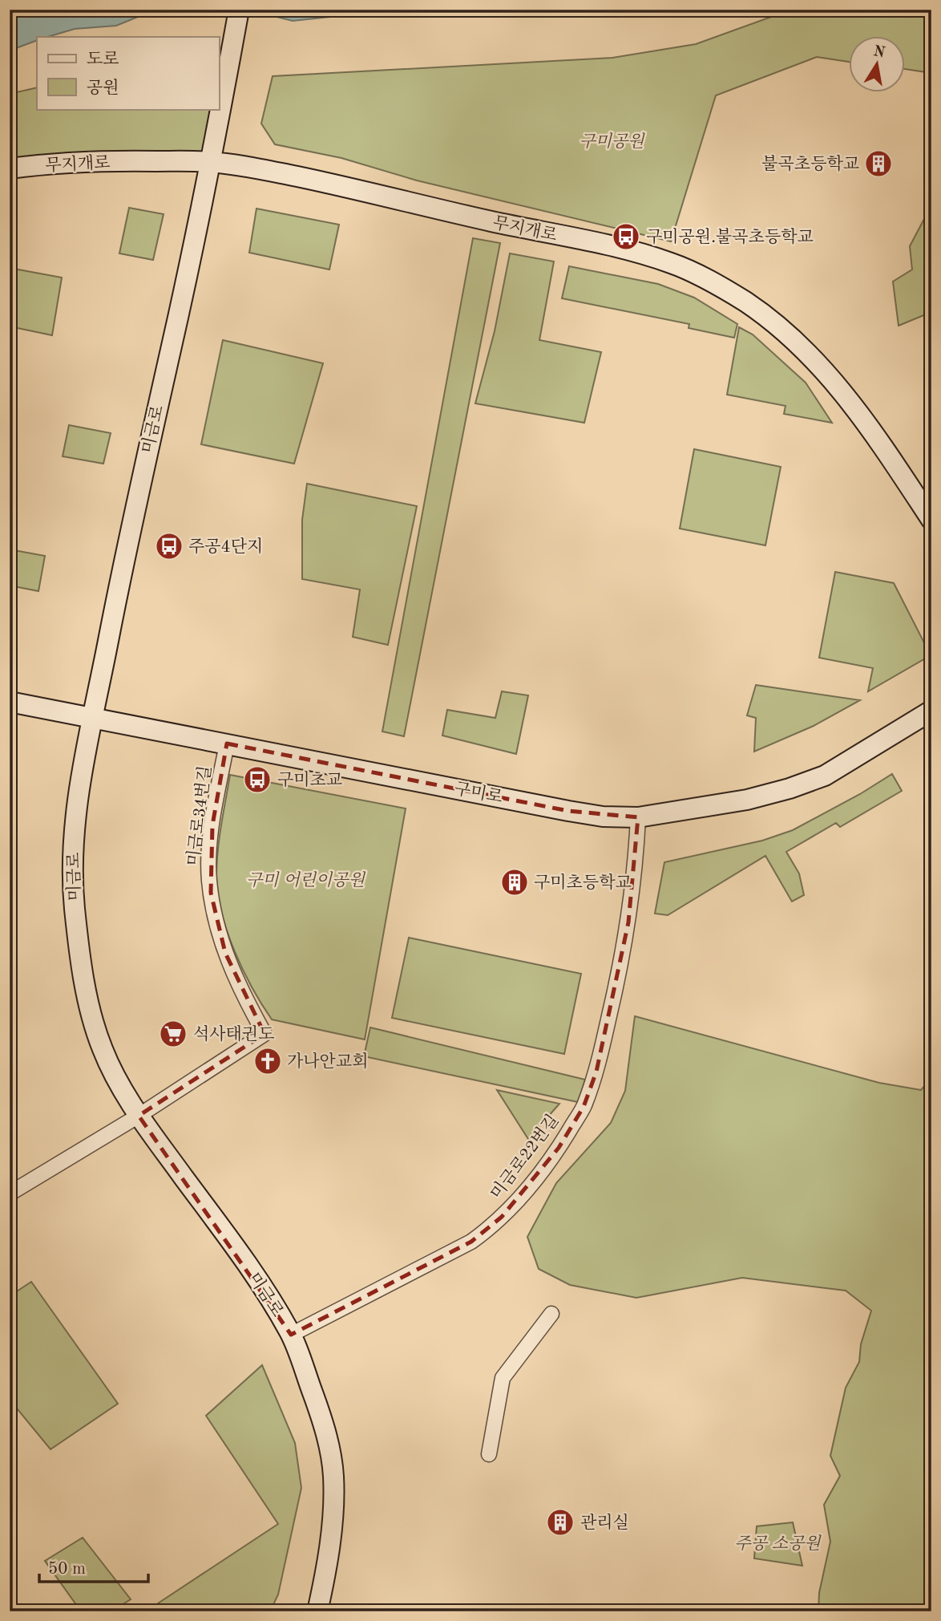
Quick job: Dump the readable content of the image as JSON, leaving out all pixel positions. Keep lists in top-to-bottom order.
{
  "streets": {
    "street": [
      "무지개로",
      "미금로",
      "구미로",
      "미금로34번길",
      "미금로22번길"
    ]
  },
  "crossings": [
    ["무지개로", "미금로"],
    ["미금로", "구미로"],
    ["미금로", "미금로34번길"],
    ["미금로", "미금로22번길"],
    ["구미로", "미금로34번길"],
    ["구미로", "미금로22번길"]
  ],
  "parks": ["구미공원", "구미 어린이공원", "주공 소공원"],
  "places": {
    "building": ["불곡초등학교", "구미초등학교", "관리실"],
    "bus stop": ["구미공원.불곡초등학교", "주공4단지", "구미초교"],
    "supermarket": ["석사태권도"],
    "church": ["가나안교회"]
  },
  "legend": ["도로", "공원"],
  "scale_bar": "50 m",
  "north": "top"
}
